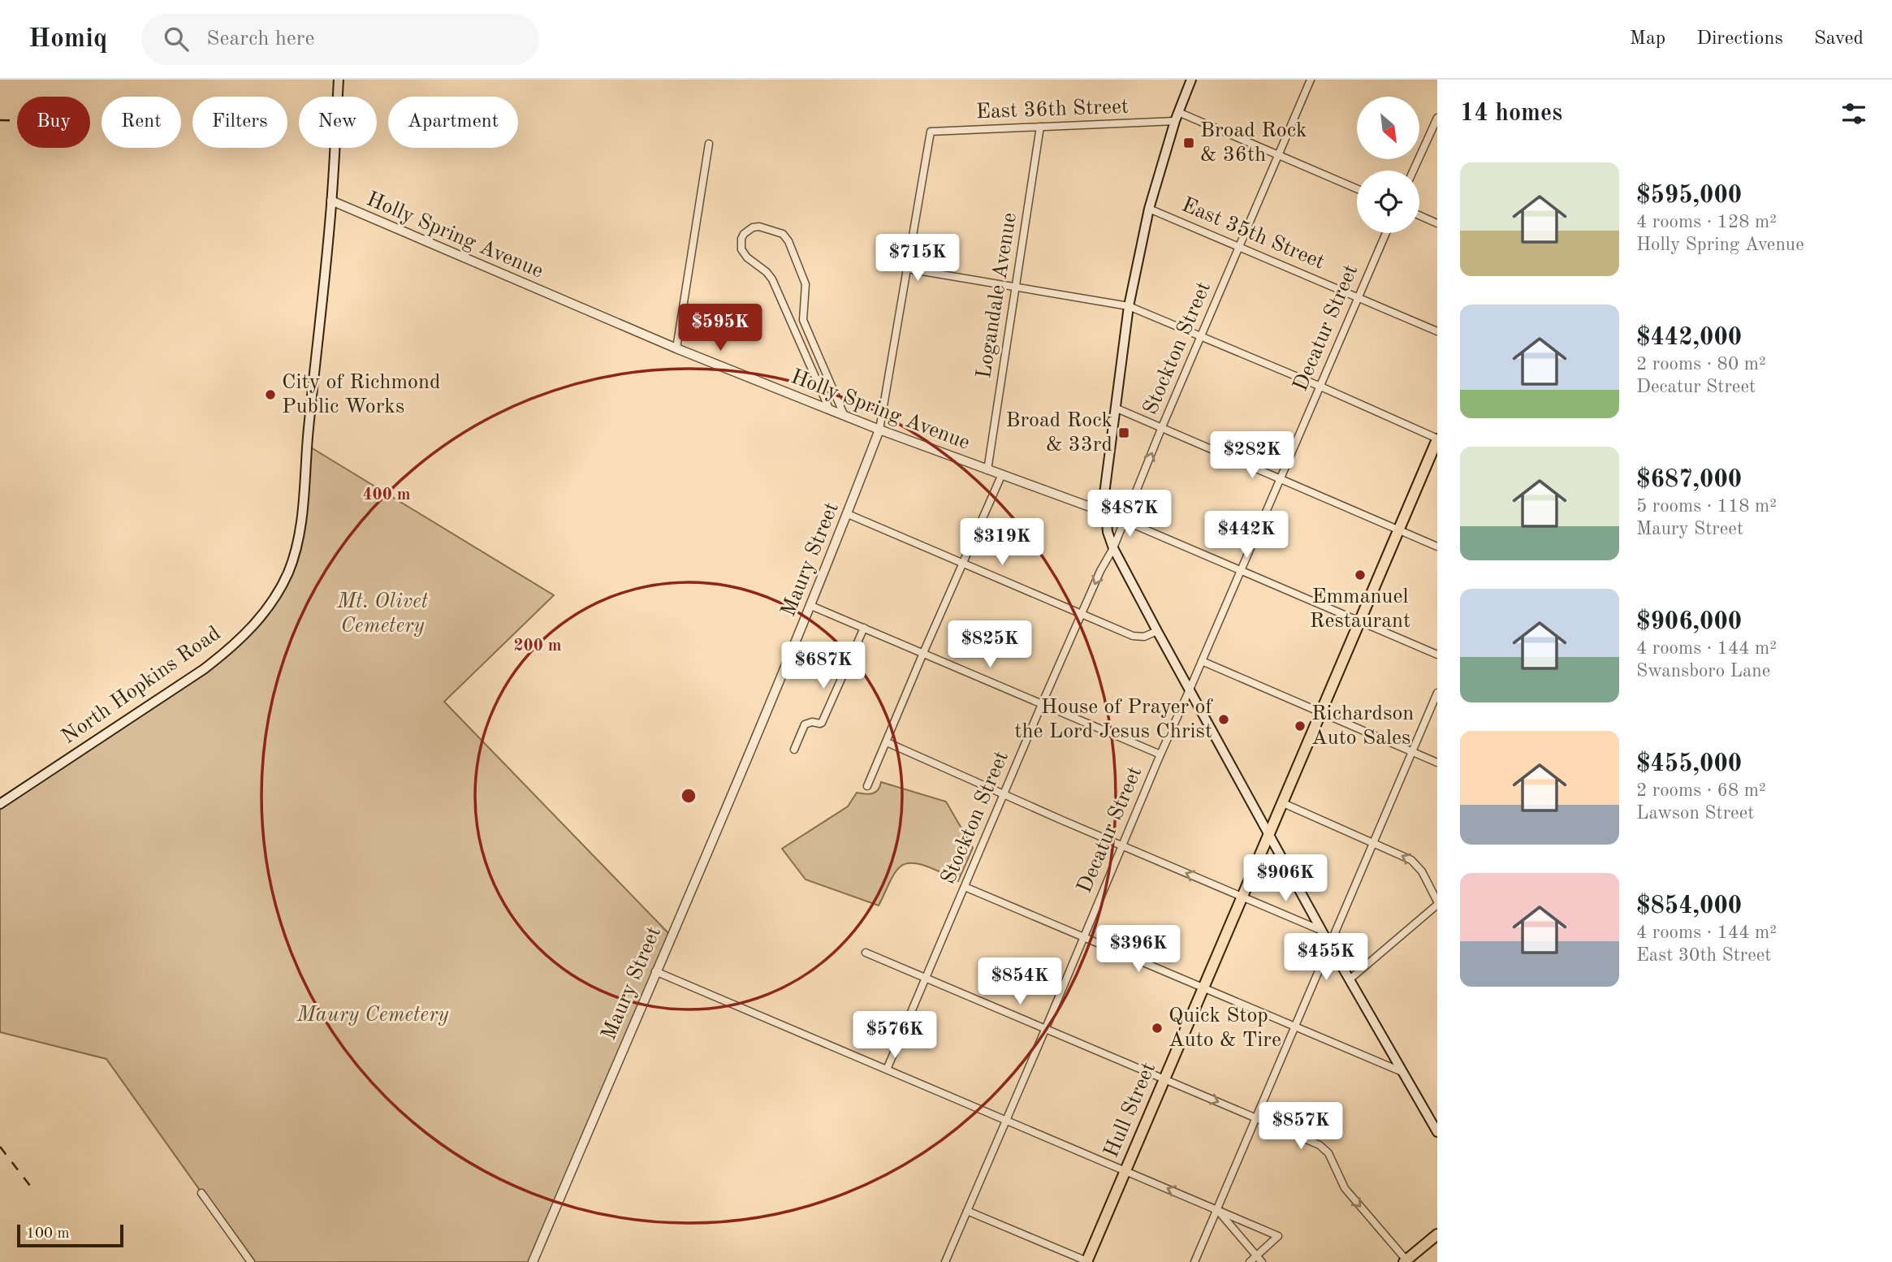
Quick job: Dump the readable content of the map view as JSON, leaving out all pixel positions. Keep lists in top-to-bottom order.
{
  "streets": {
    "main road": ["North Hopkins Road", "Hull Street"],
    "street": [
      "East 36th Street",
      "East 35th Street",
      "Holly Spring Avenue",
      "Logandale Avenue",
      "Decatur Street",
      "Stockton Street",
      "Maury Street"
    ]
  },
  "crossings": [
    ["East 36th Street", "Logandale Avenue"],
    ["East 36th Street", "Maury Street"],
    ["East 35th Street", "Decatur Street"],
    ["East 35th Street", "Stockton Street"],
    ["Holly Spring Avenue", "Logandale Avenue"],
    ["Holly Spring Avenue", "Maury Street"],
    ["Holly Spring Avenue", "North Hopkins Road"]
  ],
  "parks": ["Mt. Olivet Cemetery", "Maury Cemetery"],
  "places": {
    "transit": ["Broad Rock & 36th", "Broad Rock & 33rd"],
    "other": [
      "City of Richmond Public Works",
      "Emmanuel Restaurant",
      "House of Prayer of the Lord Jesus Christ",
      "Richardson Auto Sales",
      "Quick Stop Auto & Tire"
    ]
  },
  "scale_bar": "100 m",
  "north": "bottom right",
  "page": {
    "header": "Homiq",
    "search": "Search here",
    "nav": ["Map", "Directions", "Saved"],
    "heading": "14 homes",
    "chip": [
      "Buy",
      "Rent",
      "Filters",
      "New",
      "Apartment"
    ],
    "list": [
      {
        "name": "$595,000",
        "note": "4 rooms · 128 m² · Holly Spring Avenue"
      },
      {
        "name": "$442,000",
        "note": "2 rooms · 80 m² · Decatur Street"
      },
      {
        "name": "$687,000",
        "note": "5 rooms · 118 m² · Maury Street"
      },
      {
        "name": "$906,000",
        "note": "4 rooms · 144 m² · Swansboro Lane"
      },
      {
        "name": "$455,000",
        "note": "2 rooms · 68 m² · Lawson Street"
      },
      {
        "name": "$854,000",
        "note": "4 rooms · 144 m² · East 30th Street"
      }
    ],
    "price": [
      "$715K",
      "$595K",
      "$282K",
      "$487K",
      "$442K",
      "$319K",
      "$825K",
      "$687K",
      "$906K",
      "$396K",
      "$455K",
      "$854K",
      "$576K",
      "$857K"
    ],
    "scale": "100 m"
  },
  "rings": ["400 m", "200 m"]
}
